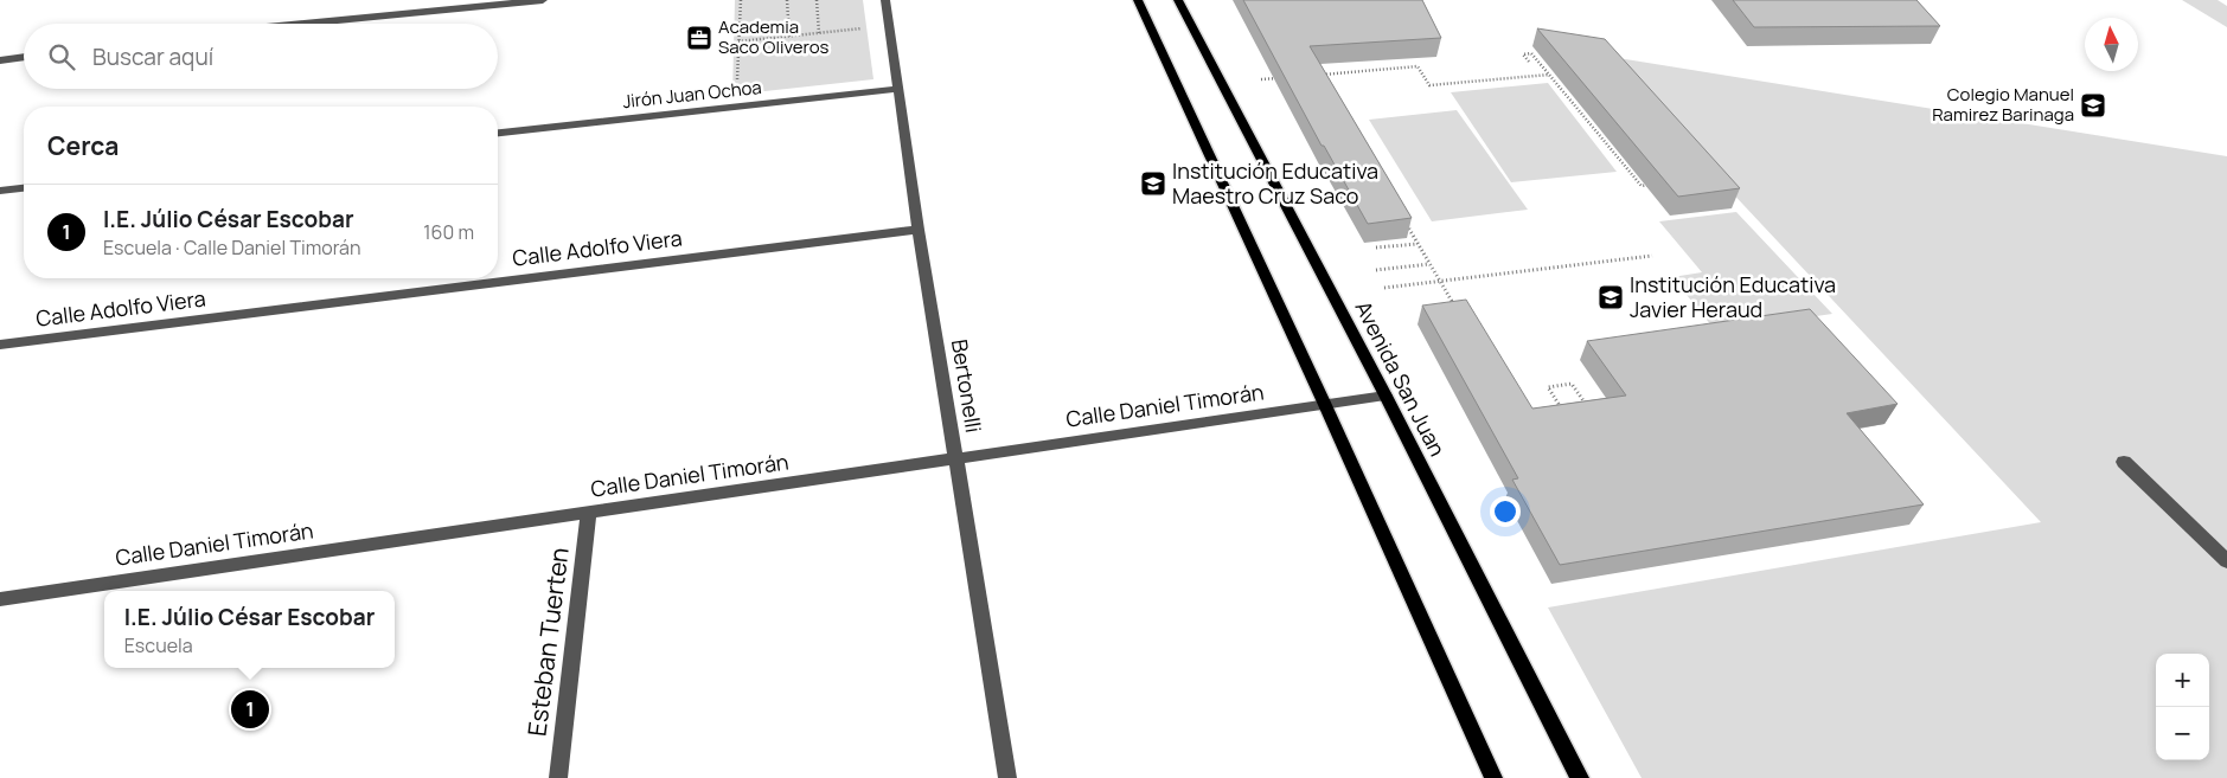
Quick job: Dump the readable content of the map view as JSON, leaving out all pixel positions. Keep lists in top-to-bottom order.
{
  "streets": {
    "main road": ["Avenida San Juan"],
    "street": [
      "Jirón Juan Ochoa",
      "Calle Adolfo Viera",
      "Bertonelli",
      "Calle Daniel Timorán",
      "Esteban Tuerten"
    ]
  },
  "crossings": [
    ["Jirón Juan Ochoa", "Bertonelli"],
    ["Calle Adolfo Viera", "Bertonelli"],
    ["Avenida San Juan", "Calle Daniel Timorán"],
    ["Bertonelli", "Calle Daniel Timorán"],
    ["Calle Daniel Timorán", "Esteban Tuerten"]
  ],
  "places": {
    "office": ["Academia Saco Oliveros"],
    "school or university": ["Colegio Manuel Ramirez Barinaga", "Institución Educativa Maestro Cruz Saco", "Institución Educativa Javier Heraud"]
  },
  "north": "top",
  "page": {
    "search": "Buscar aquí",
    "heading": "Cerca",
    "list": [
      {
        "mark": "1",
        "name": "I.E. Júlio César Escobar",
        "note": "Escuela · Calle Daniel Timorán",
        "value": "160 m"
      }
    ],
    "popup": ["I.E. Júlio César Escobar", "Escuela"],
    "map_buttons": ["+", "−"],
    "pins": "1"
  }
}
